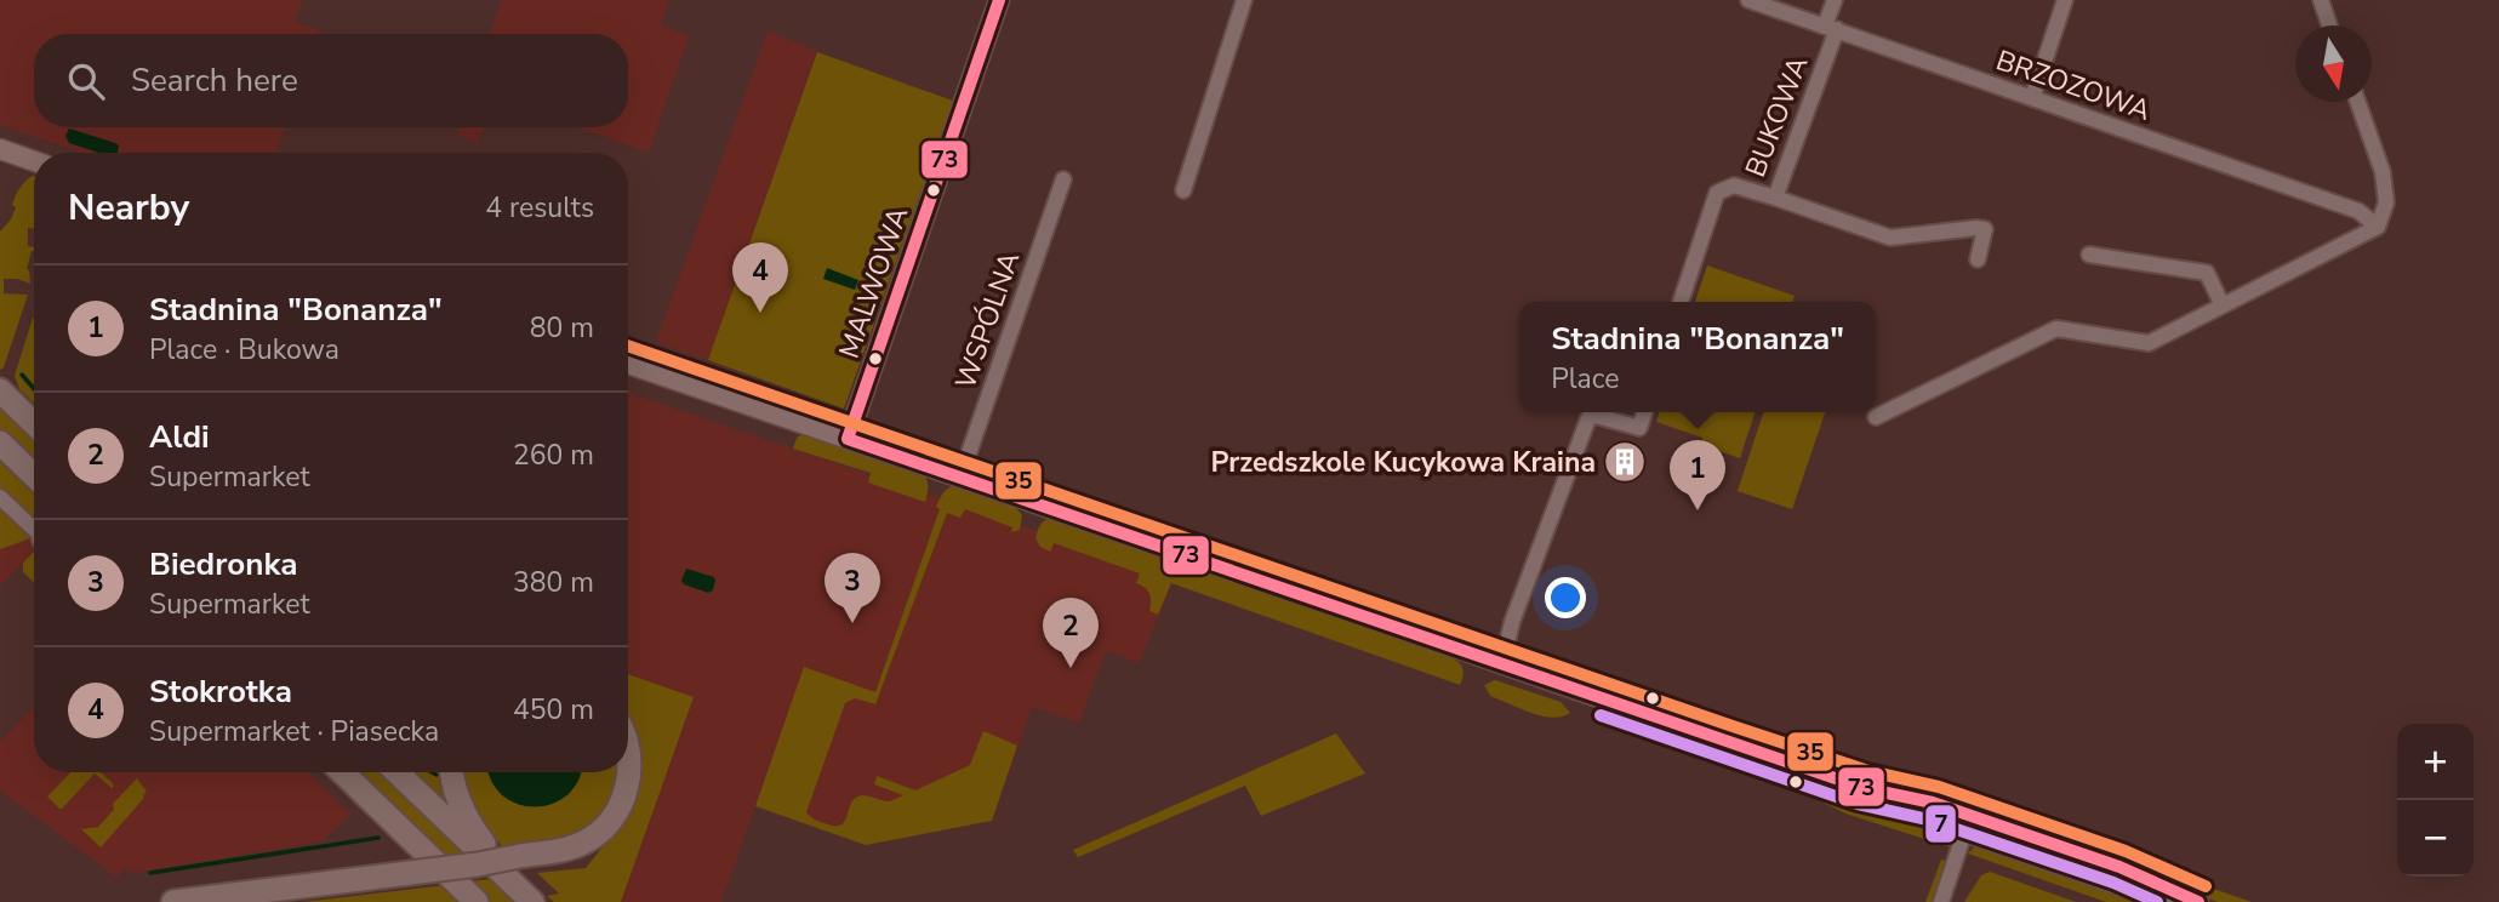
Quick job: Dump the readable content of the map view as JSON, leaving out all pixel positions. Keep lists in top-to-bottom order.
{
  "streets": {
    "street": [
      "BRZOZOWA",
      "BUKOWA",
      "MALWOWA",
      "WSPÓLNA"
    ]
  },
  "crossings": [
    ["BRZOZOWA", "BUKOWA"]
  ],
  "places": {
    "building": ["Przedszkole Kucykowa Kraina"]
  },
  "lines": ["transit line 73", "transit line 35", "transit line 7"],
  "north": "bottom",
  "page": {
    "search": "Search here",
    "heading": ["Nearby", "4 results"],
    "pins": [
      "4",
      "1",
      "3",
      "2"
    ],
    "list": [
      {
        "mark": "1",
        "name": "Stadnina \"Bonanza\"",
        "note": "Place · Bukowa",
        "value": "80 m"
      },
      {
        "mark": "2",
        "name": "Aldi",
        "note": "Supermarket",
        "value": "260 m"
      },
      {
        "mark": "3",
        "name": "Biedronka",
        "note": "Supermarket",
        "value": "380 m"
      },
      {
        "mark": "4",
        "name": "Stokrotka",
        "note": "Supermarket · Piasecka",
        "value": "450 m"
      }
    ],
    "popup": ["Stadnina \"Bonanza\"", "Place"],
    "map_buttons": ["+", "−"]
  }
}
